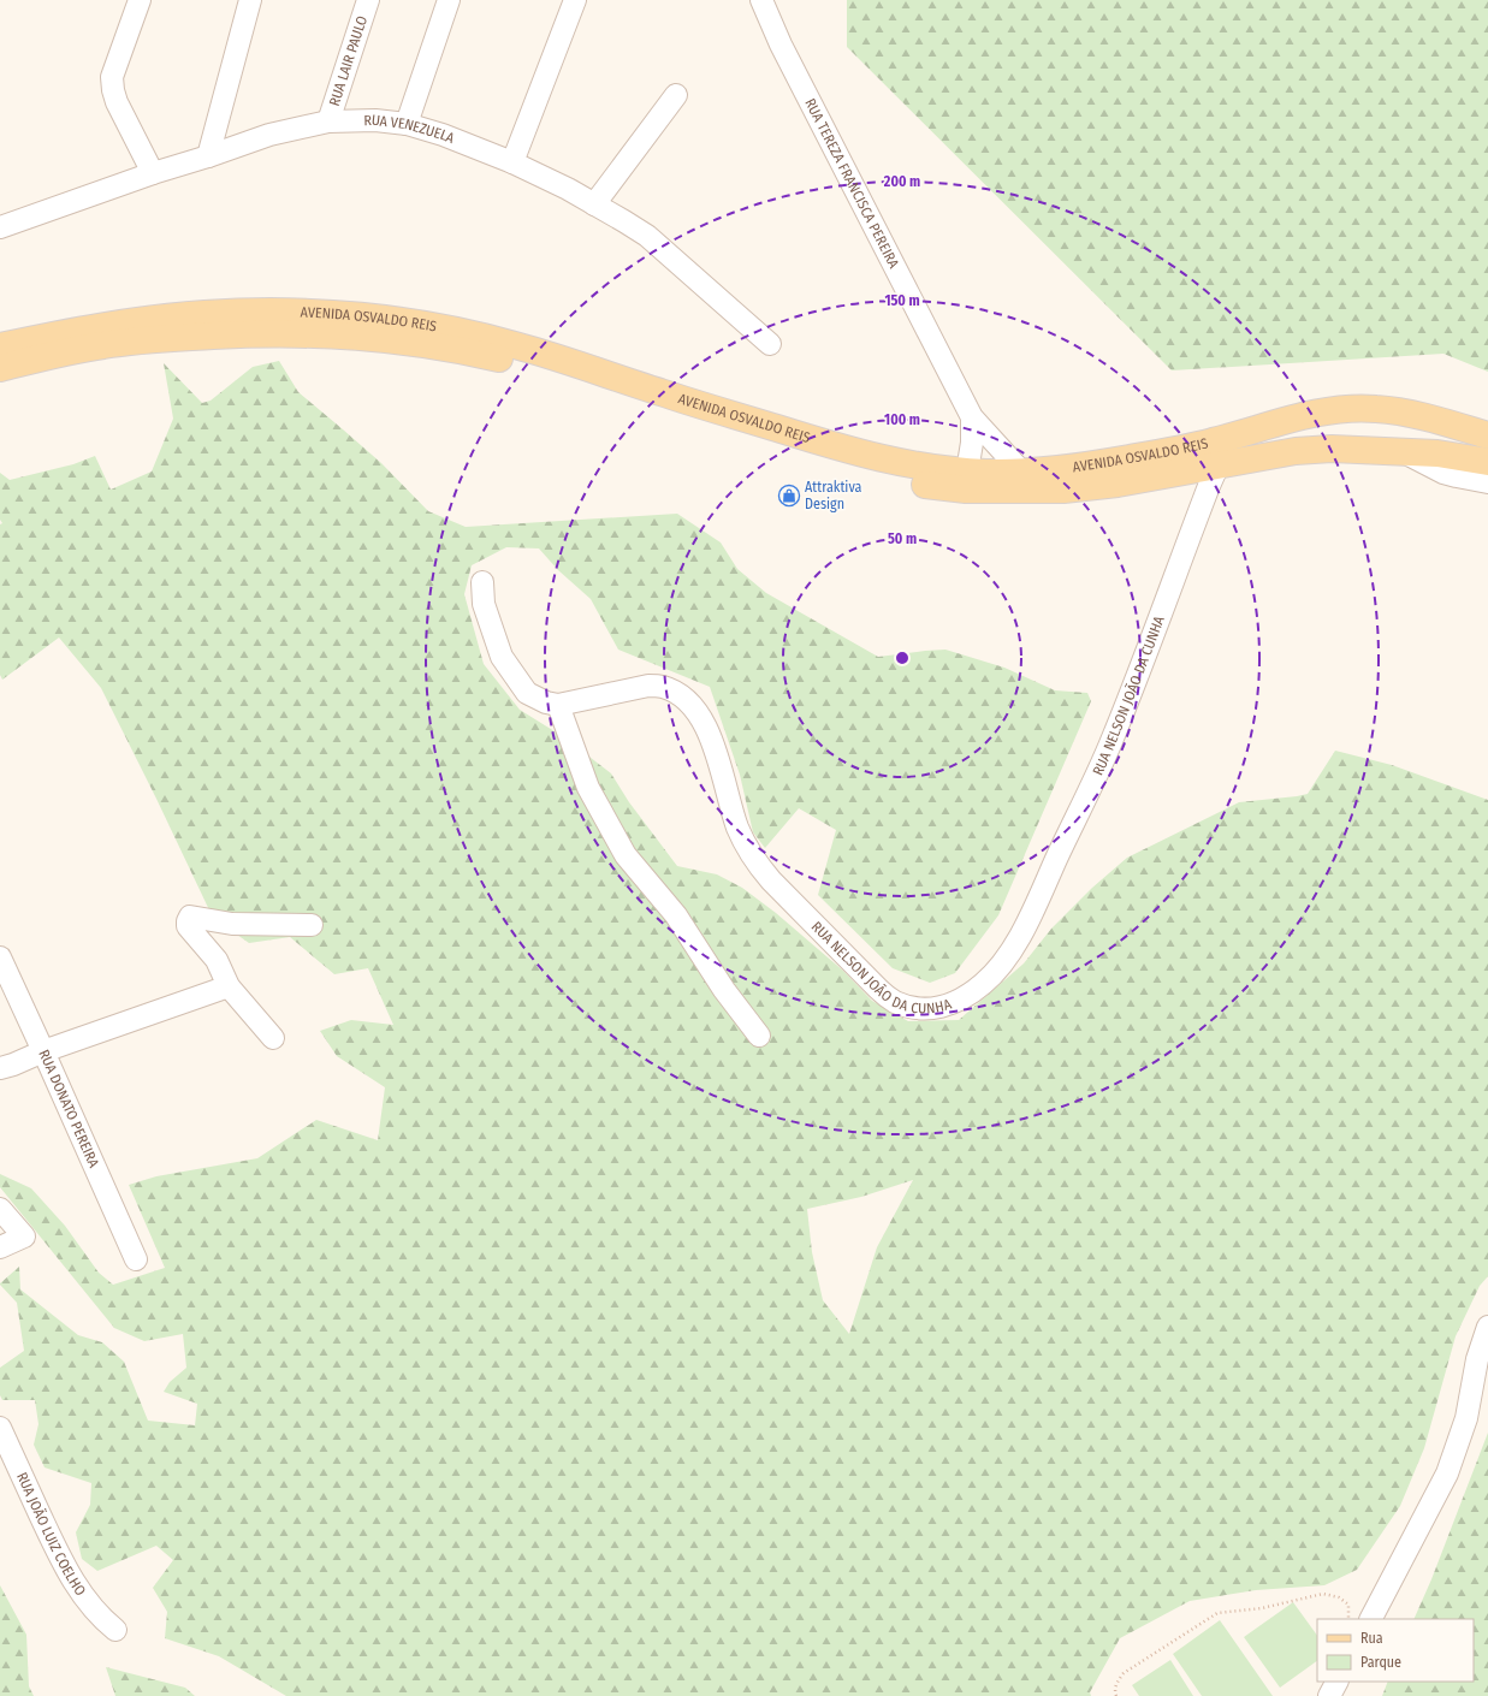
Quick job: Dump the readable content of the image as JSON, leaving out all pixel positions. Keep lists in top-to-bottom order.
{
  "streets": {
    "main road": ["AVENIDA OSVALDO REIS"],
    "street": [
      "RUA LAIR PAULO",
      "RUA VENEZUELA",
      "RUA TEREZA FRANCISCA PEREIRA",
      "RUA NELSON JOÃO DA CUNHA",
      "RUA DONATO PEREIRA",
      "RUA JOÃO LUIZ COELHO"
    ]
  },
  "crossings": [
    ["RUA LAIR PAULO", "RUA VENEZUELA"],
    ["RUA TEREZA FRANCISCA PEREIRA", "AVENIDA OSVALDO REIS"],
    ["AVENIDA OSVALDO REIS", "RUA NELSON JOÃO DA CUNHA"]
  ],
  "places": {
    "shop": ["Attraktiva Design"]
  },
  "legend": ["Rua", "Parque"],
  "rings": [
    "200 m",
    "150 m",
    "100 m",
    "50 m"
  ]
}
